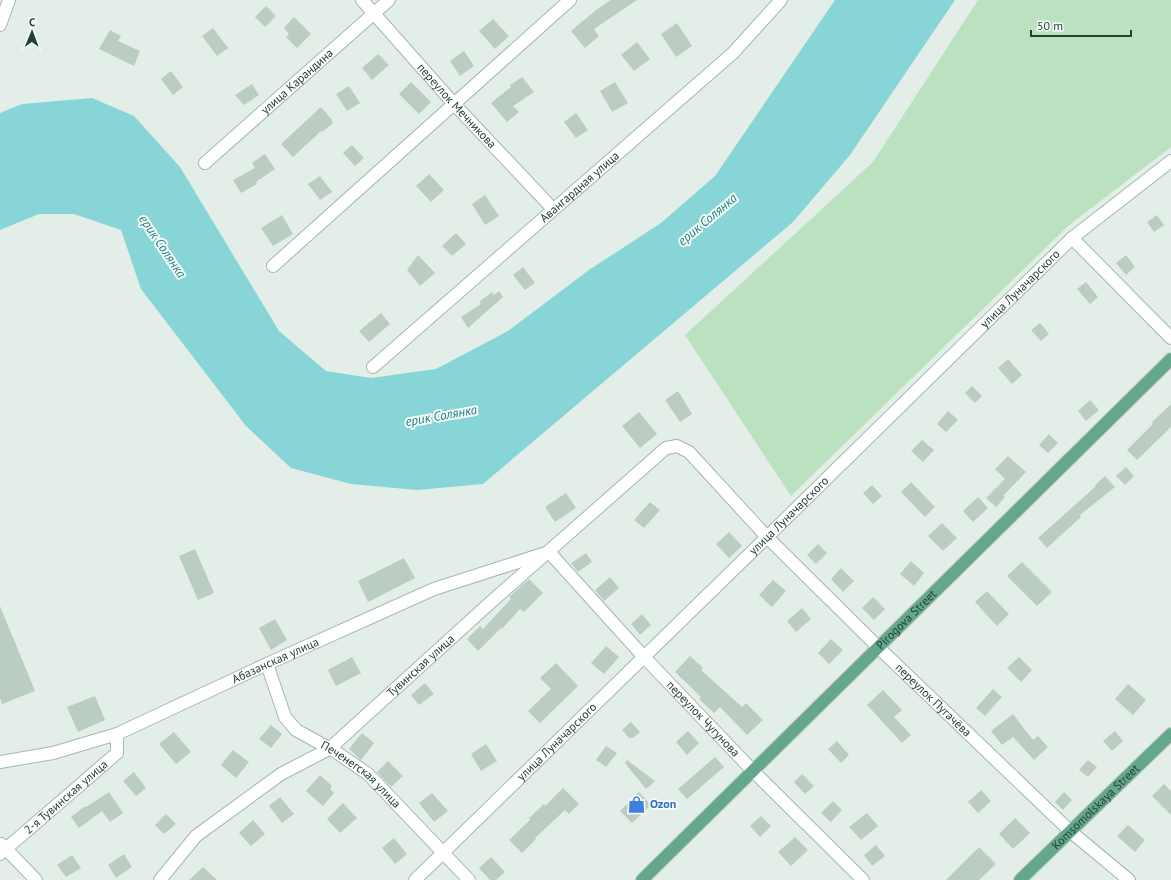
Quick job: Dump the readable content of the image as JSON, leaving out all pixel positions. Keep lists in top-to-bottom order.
{
  "streets": {
    "main road": ["Pirogova Street", "Komsomolskaya Street"],
    "street": [
      "улица Карандина",
      "переулок Мечникова",
      "Авангардная улица",
      "улица Луначарского",
      "Абазанская улица",
      "Тувинская улица",
      "переулок Пугачёва",
      "переулок Чугунова",
      "Печенегская улица",
      "2-я Тувинская улица"
    ]
  },
  "crossings": [
    ["улица Карандина", "переулок Мечникова"],
    ["переулок Мечникова", "Авангардная улица"],
    ["улица Луначарского", "переулок Пугачёва"],
    ["улица Луначарского", "переулок Чугунова"],
    ["улица Луначарского", "Печенегская улица"],
    ["Pirogova Street", "переулок Пугачёва"],
    ["Pirogova Street", "переулок Чугунова"],
    ["Абазанская улица", "Тувинская улица"],
    ["Абазанская улица", "переулок Чугунова"],
    ["Абазанская улица", "Печенегская улица"],
    ["Абазанская улица", "2-я Тувинская улица"],
    ["Тувинская улица", "переулок Пугачёва"],
    ["Тувинская улица", "переулок Чугунова"],
    ["Тувинская улица", "Печенегская улица"],
    ["переулок Пугачёва", "Komsomolskaya Street"]
  ],
  "water": ["ерик Солянка"],
  "places": {
    "shop": ["Ozon"]
  },
  "scale_bar": "50 m",
  "north": "top"
}
